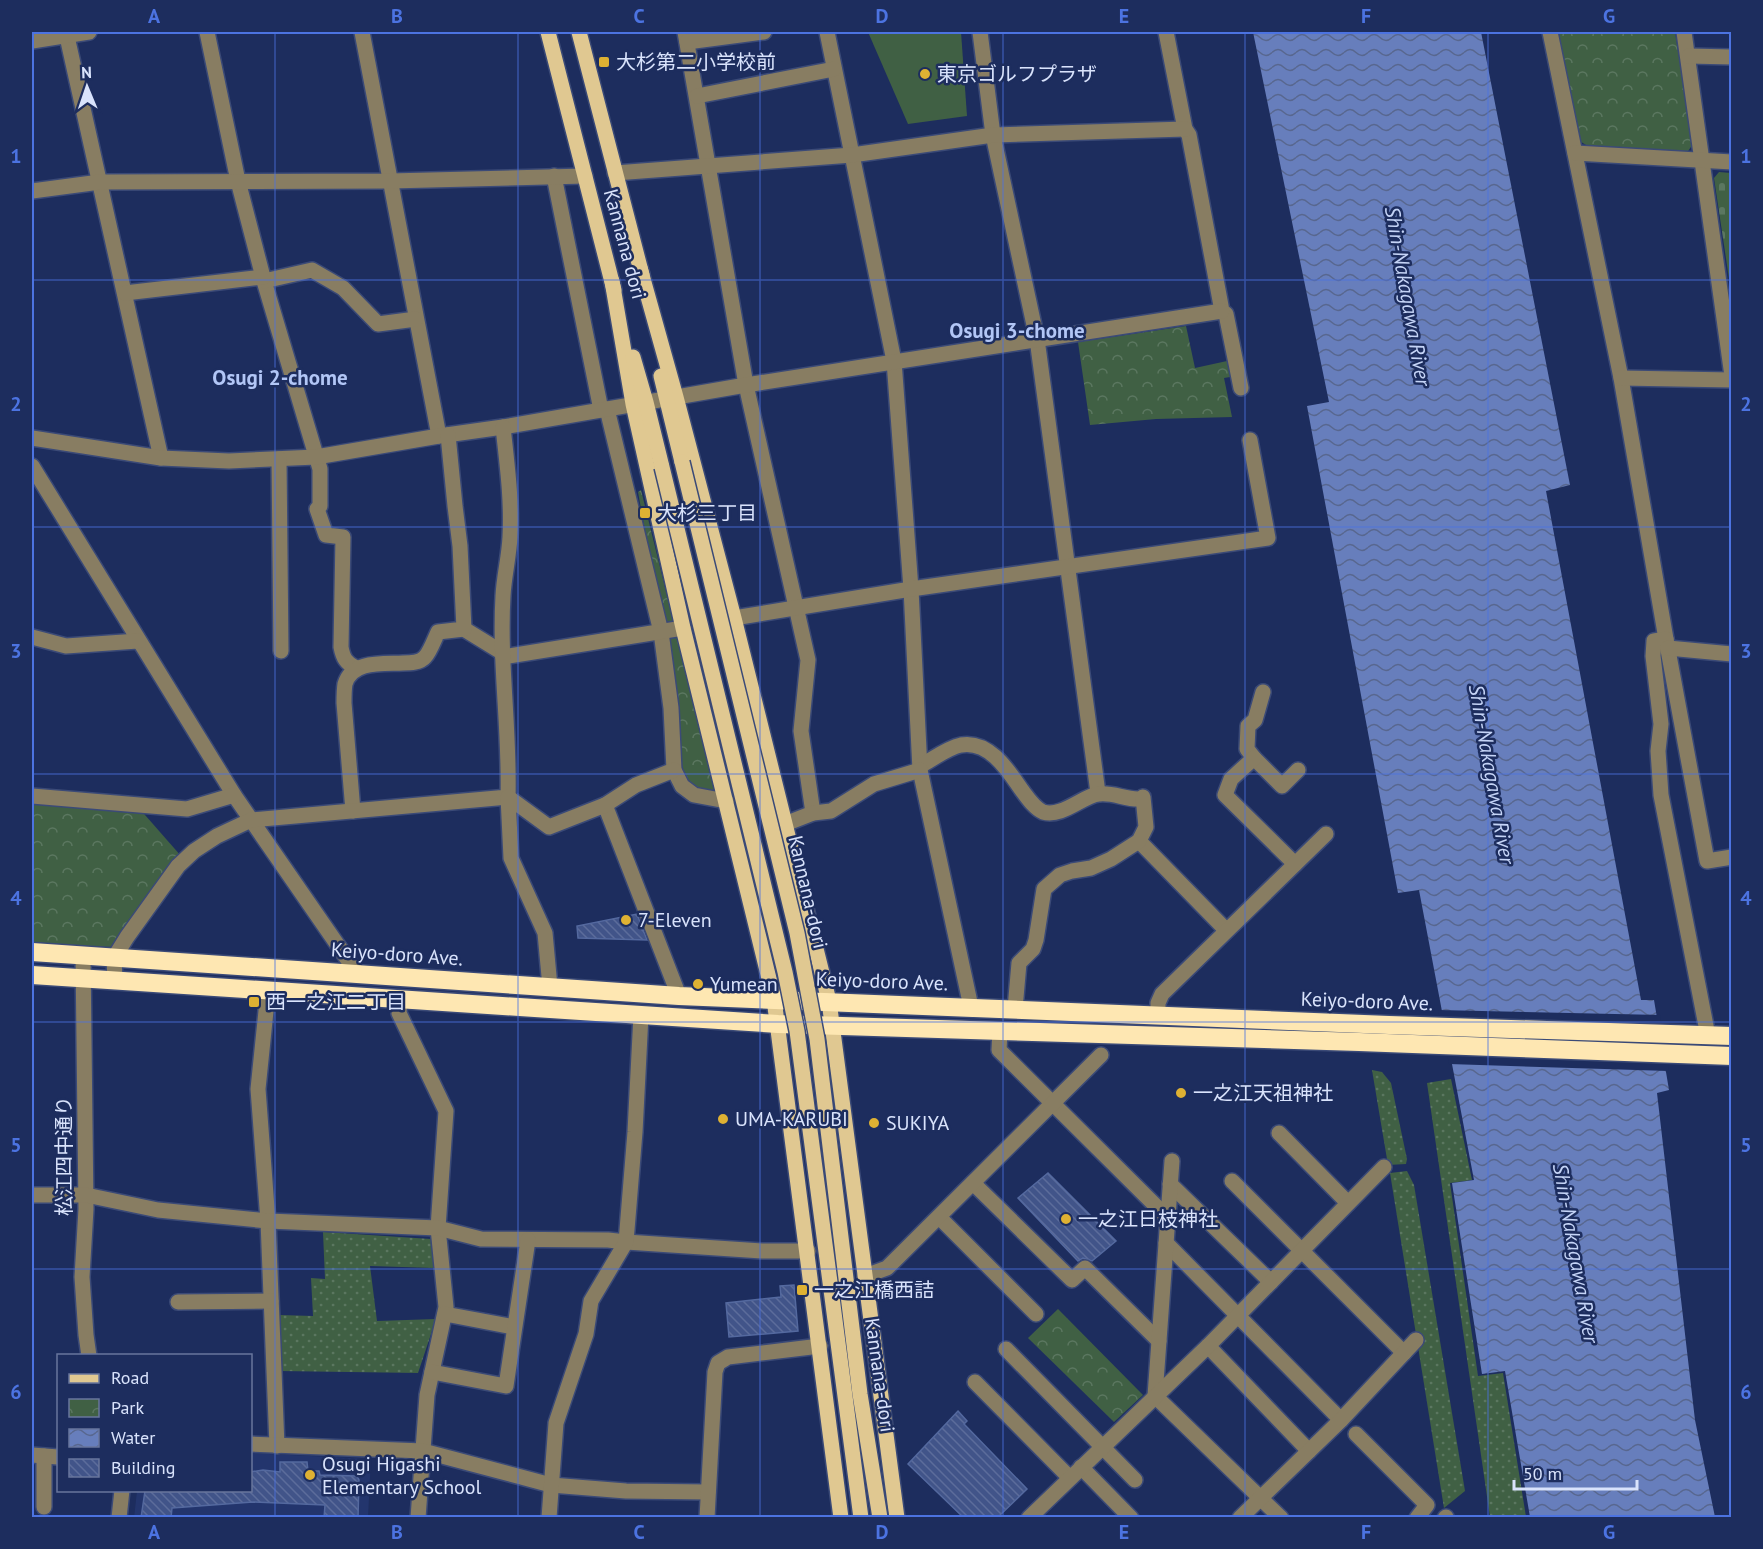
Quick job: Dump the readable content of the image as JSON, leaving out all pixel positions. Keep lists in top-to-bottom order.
{
  "streets": {
    "highway": ["Keiyo-doro Ave."],
    "main road": ["Kannana dori", "Kannana-dori"],
    "street": ["松江四中通り"]
  },
  "crossings": [
    ["Kannana dori", "Kannana-dori"],
    ["Keiyo-doro Ave.", "松江四中通り"]
  ],
  "districts": ["Osugi 3-chome", "Osugi 2-chome"],
  "water": ["Shin-Nakagawa River"],
  "places": {
    "transit": [
      "大杉第二小学校前",
      "大杉三丁目",
      "西一之江二丁目",
      "一之江橋西詰"
    ],
    "other": [
      "東京ゴルフプラザ",
      "7-Eleven",
      "Yumean",
      "一之江天祖神社",
      "UMA-KARUBI",
      "SUKIYA",
      "一之江日枝神社",
      "Osugi Higashi Elementary School"
    ]
  },
  "legend": [
    "Road",
    "Park",
    "Water",
    "Building"
  ],
  "scale_bar": "50 m",
  "north": "top",
  "grid": {
    "columns": [
      "A",
      "B",
      "C",
      "D",
      "E",
      "F",
      "G"
    ],
    "rows": [
      "1",
      "2",
      "3",
      "4",
      "5",
      "6"
    ]
  }
}
